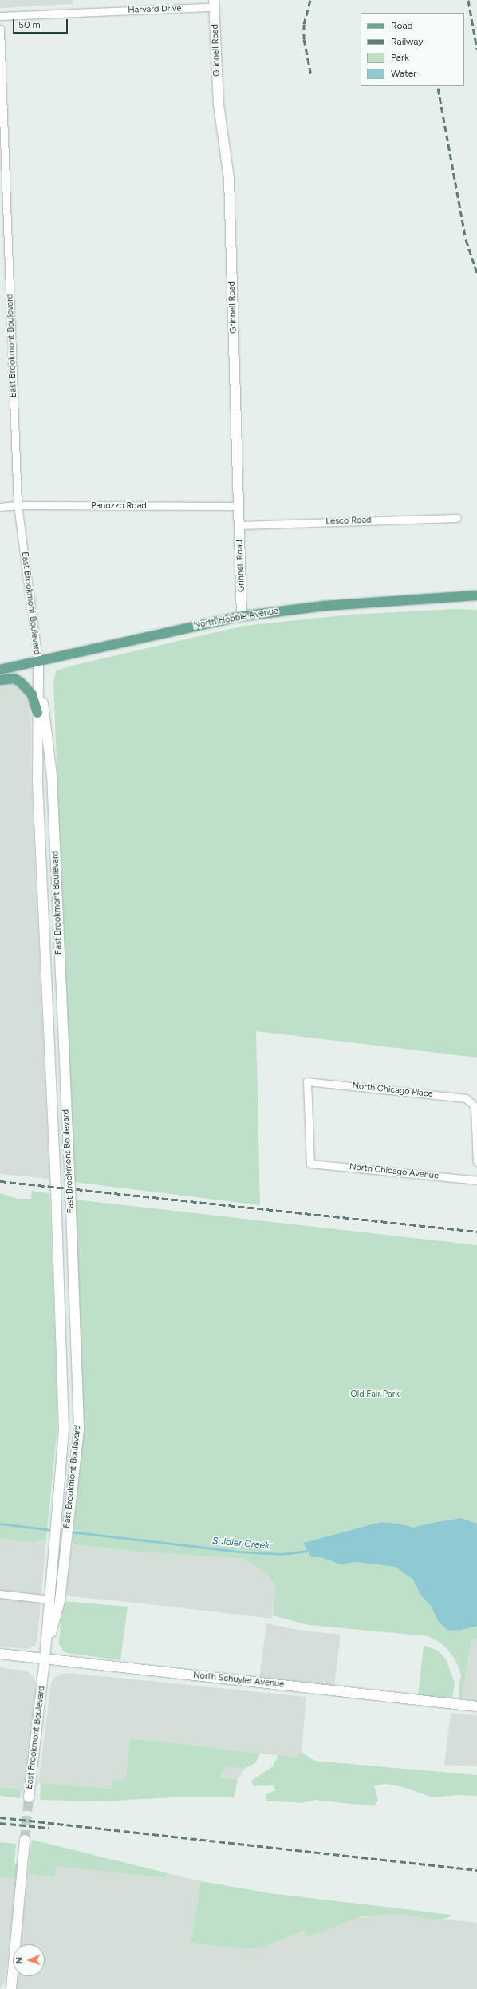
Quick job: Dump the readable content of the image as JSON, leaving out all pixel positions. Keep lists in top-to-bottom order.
{
  "streets": {
    "main road": [
      "Grinnell Road",
      "East Brookmont Boulevard",
      "North Hobbie Avenue",
      "North Schuyler Avenue"
    ],
    "street": [
      "Harvard Drive",
      "Panozzo Road",
      "Lesco Road",
      "North Chicago Place",
      "North Chicago Avenue"
    ]
  },
  "crossings": [
    ["Harvard Drive", "Grinnell Road"],
    ["Grinnell Road", "Panozzo Road"],
    ["Grinnell Road", "Lesco Road"],
    ["Grinnell Road", "North Hobbie Avenue"],
    ["East Brookmont Boulevard", "Panozzo Road"],
    ["East Brookmont Boulevard", "North Hobbie Avenue"],
    ["East Brookmont Boulevard", "North Schuyler Avenue"],
    ["North Chicago Place", "North Chicago Avenue"]
  ],
  "water": ["Soldier Creek"],
  "parks": ["Old Fair Park"],
  "legend": [
    "Road",
    "Railway",
    "Park",
    "Water"
  ],
  "scale_bar": "50 m",
  "north": "left"
}
